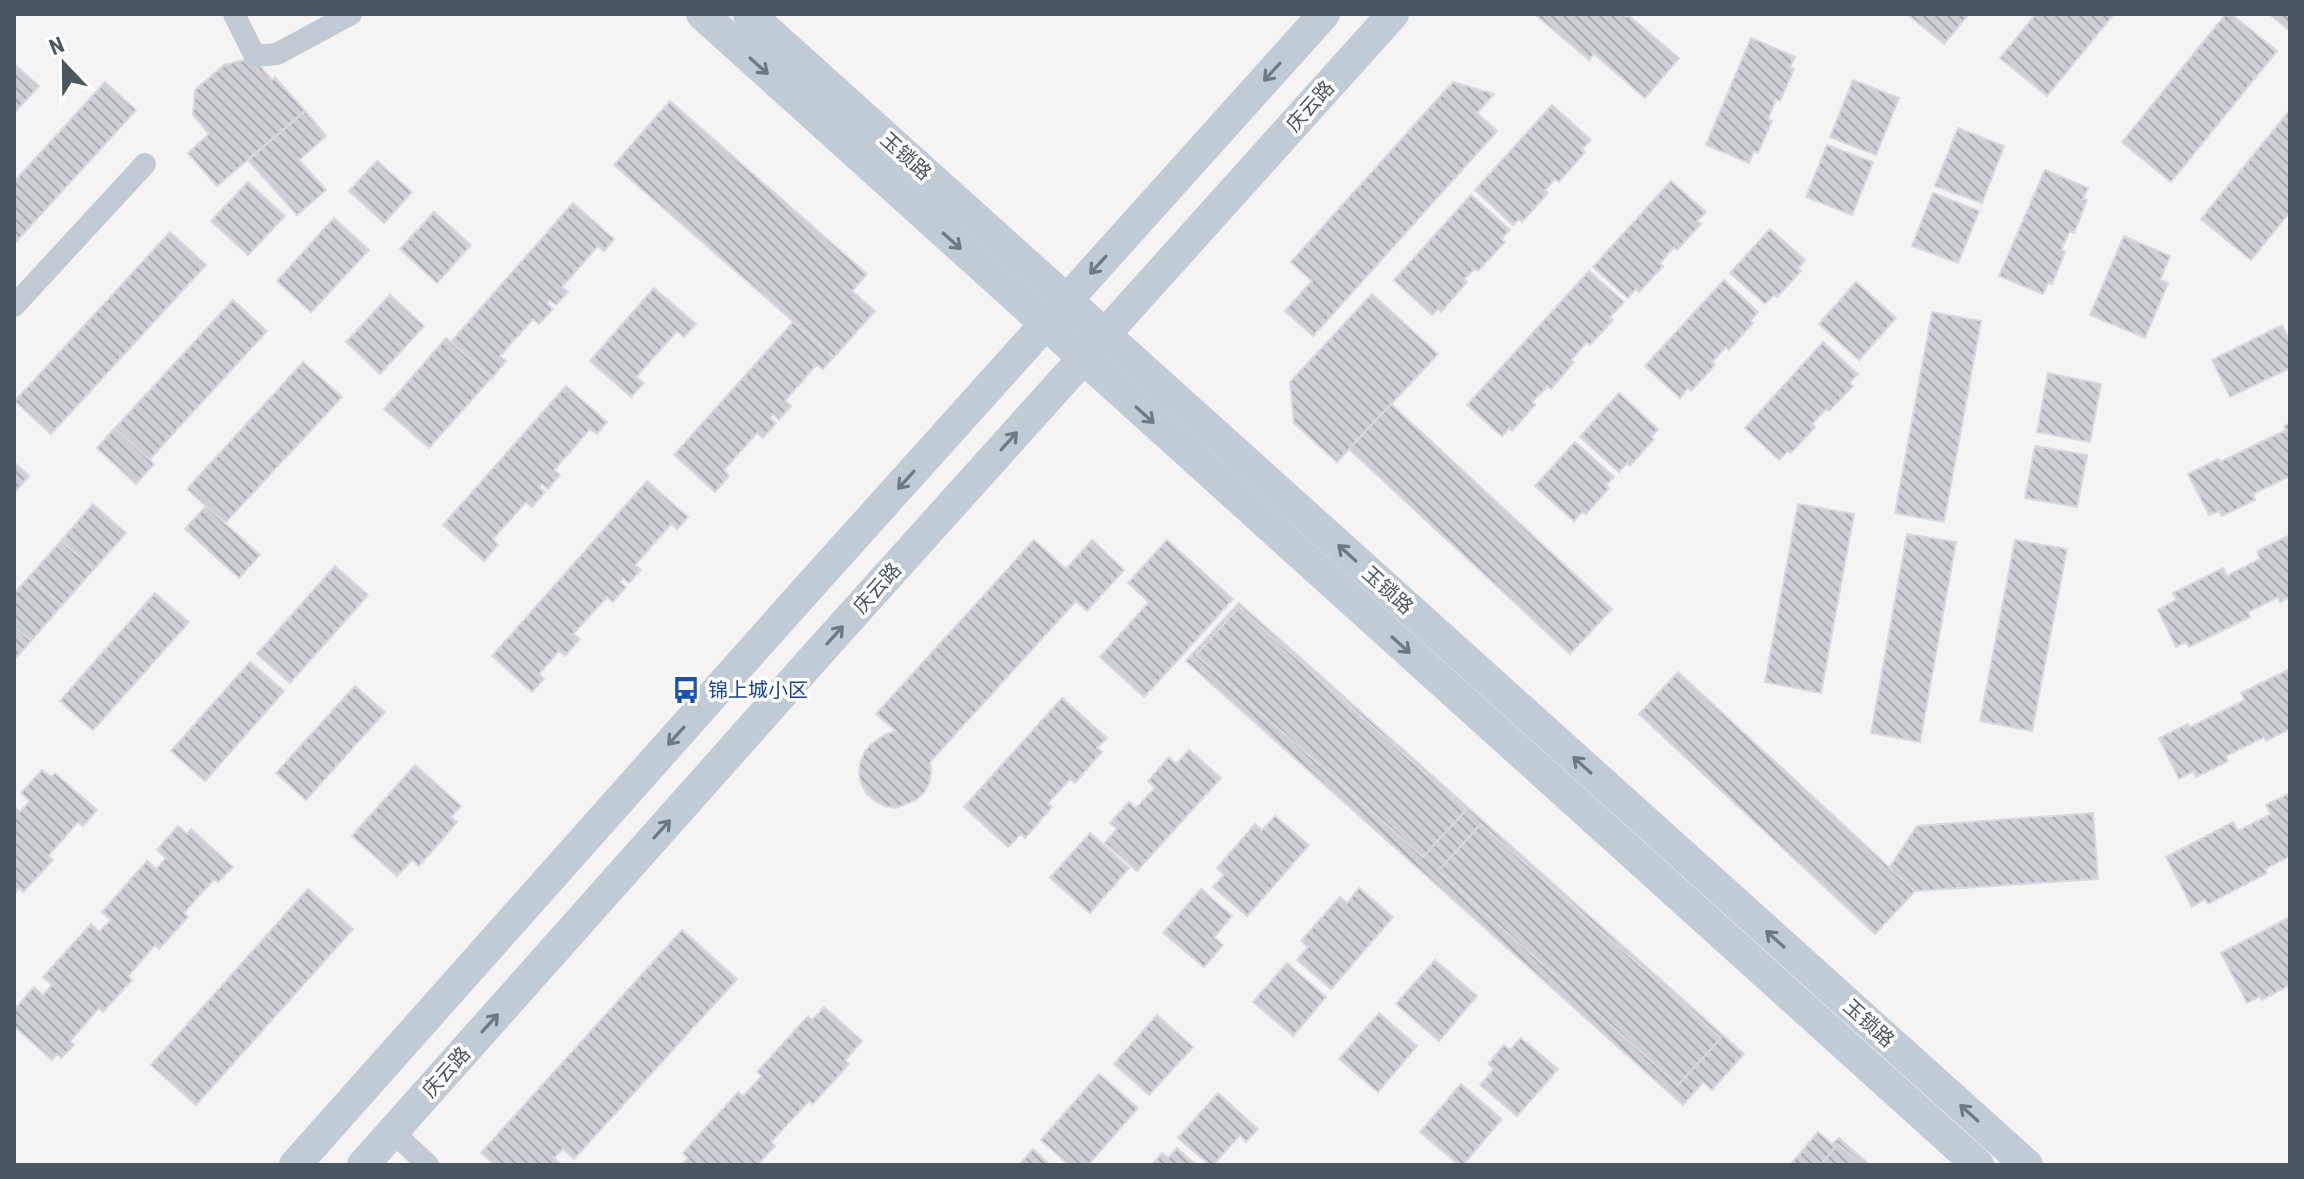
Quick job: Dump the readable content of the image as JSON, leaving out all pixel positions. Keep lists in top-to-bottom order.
{
  "streets": {
    "street": ["庆云路", "玉锁路"]
  },
  "crossings": [
    ["庆云路", "玉锁路"]
  ],
  "places": {
    "bus stop": ["锦上城小区"]
  },
  "north": "top"
}
